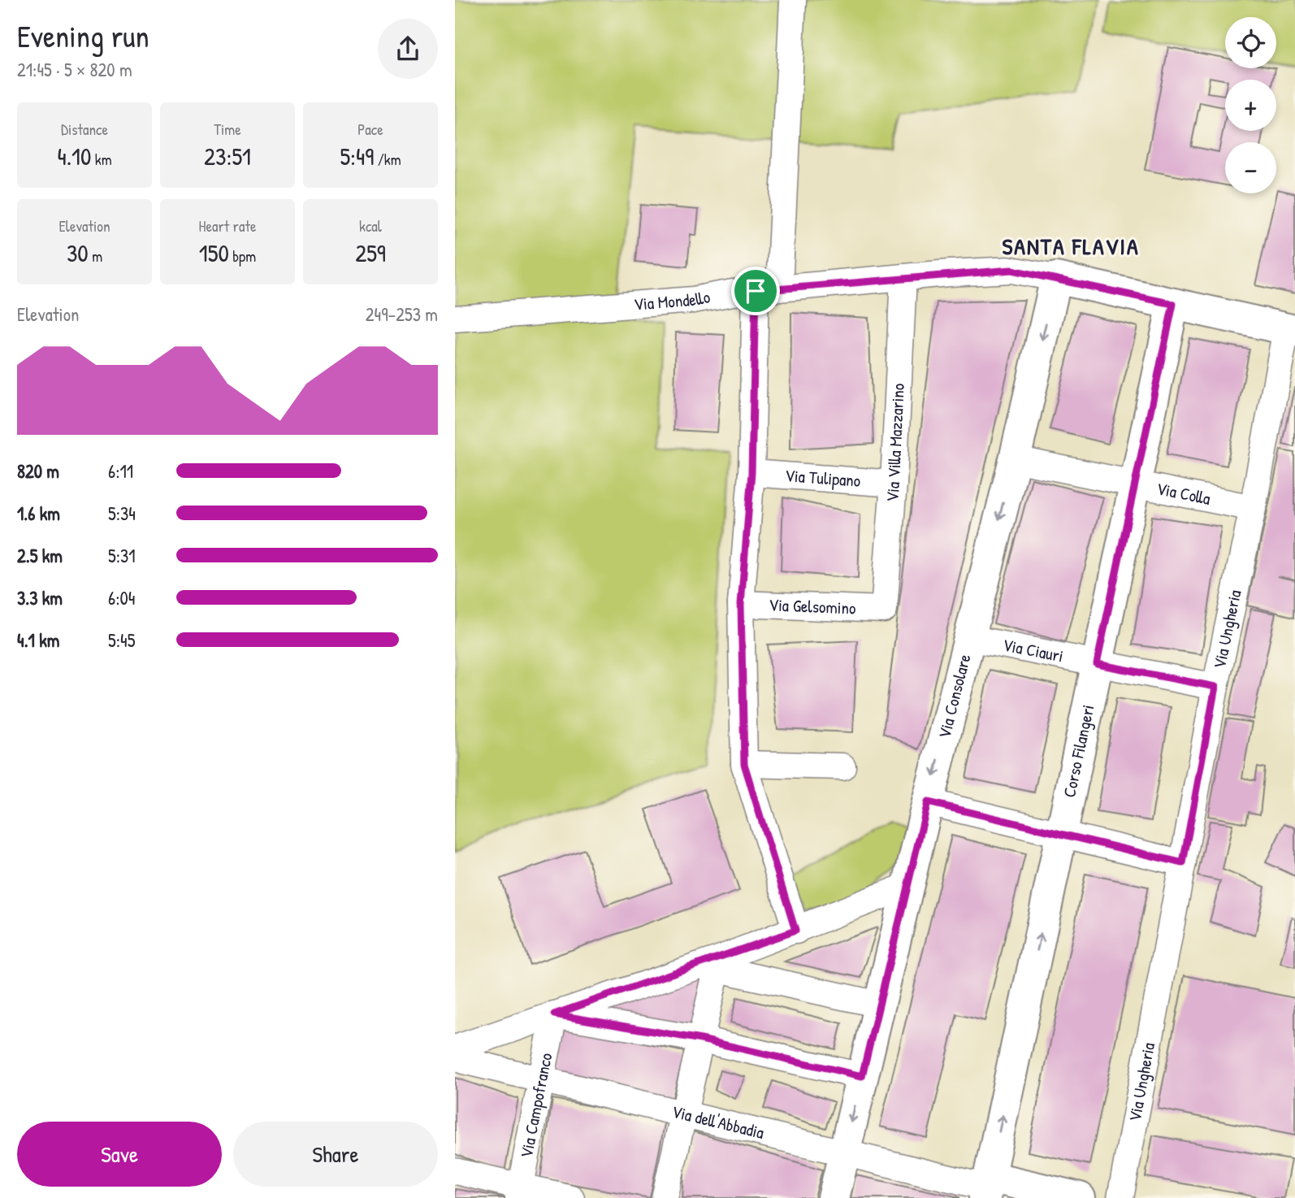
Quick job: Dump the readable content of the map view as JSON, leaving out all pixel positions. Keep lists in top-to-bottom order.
{
  "streets": {
    "street": [
      "Via Mondello",
      "Via Villa Mazzarino",
      "Via Tulipano",
      "Via Colla",
      "Via Gelsomino",
      "Via Ungheria",
      "Via Ciauri",
      "Via Consolare",
      "Corso Filangeri",
      "Via Campofranco",
      "Via dell'Abbadia"
    ]
  },
  "crossings": [
    ["Via Mondello", "Via Villa Mazzarino"],
    ["Via Mondello", "Via Consolare"],
    ["Via Villa Mazzarino", "Via Tulipano"],
    ["Via Villa Mazzarino", "Via Gelsomino"],
    ["Via Colla", "Via Ungheria"],
    ["Via Colla", "Via Consolare"],
    ["Via Colla", "Corso Filangeri"],
    ["Via Ungheria", "Via Ciauri"],
    ["Via Ciauri", "Via Consolare"],
    ["Via Ciauri", "Corso Filangeri"],
    ["Via Consolare", "Via dell'Abbadia"],
    ["Corso Filangeri", "Via dell'Abbadia"],
    ["Via Campofranco", "Via dell'Abbadia"]
  ],
  "one_way": ["Corso Filangeri"],
  "districts": ["SANTA FLAVIA"],
  "page": {
    "heading": ["Evening run", "21:45 · 5 × 820 m"],
    "map_buttons": ["+", "−"],
    "stats": [
      ["Distance", "4.10 km"],
      ["Time", "23:51"],
      ["Pace", "5:49 /km"],
      ["Elevation", "30 m"],
      ["Heart rate", "150 bpm"],
      ["kcal", "259"]
    ],
    "chart": ["Elevation", "249–253 m"],
    "list": [
      {
        "name": "820 m",
        "note": "6:11"
      },
      {
        "name": "1.6 km",
        "note": "5:34"
      },
      {
        "name": "2.5 km",
        "note": "5:31"
      },
      {
        "name": "3.3 km",
        "note": "6:04"
      },
      {
        "name": "4.1 km",
        "note": "5:45"
      }
    ],
    "buttons": ["Save", "Share"]
  }
}
